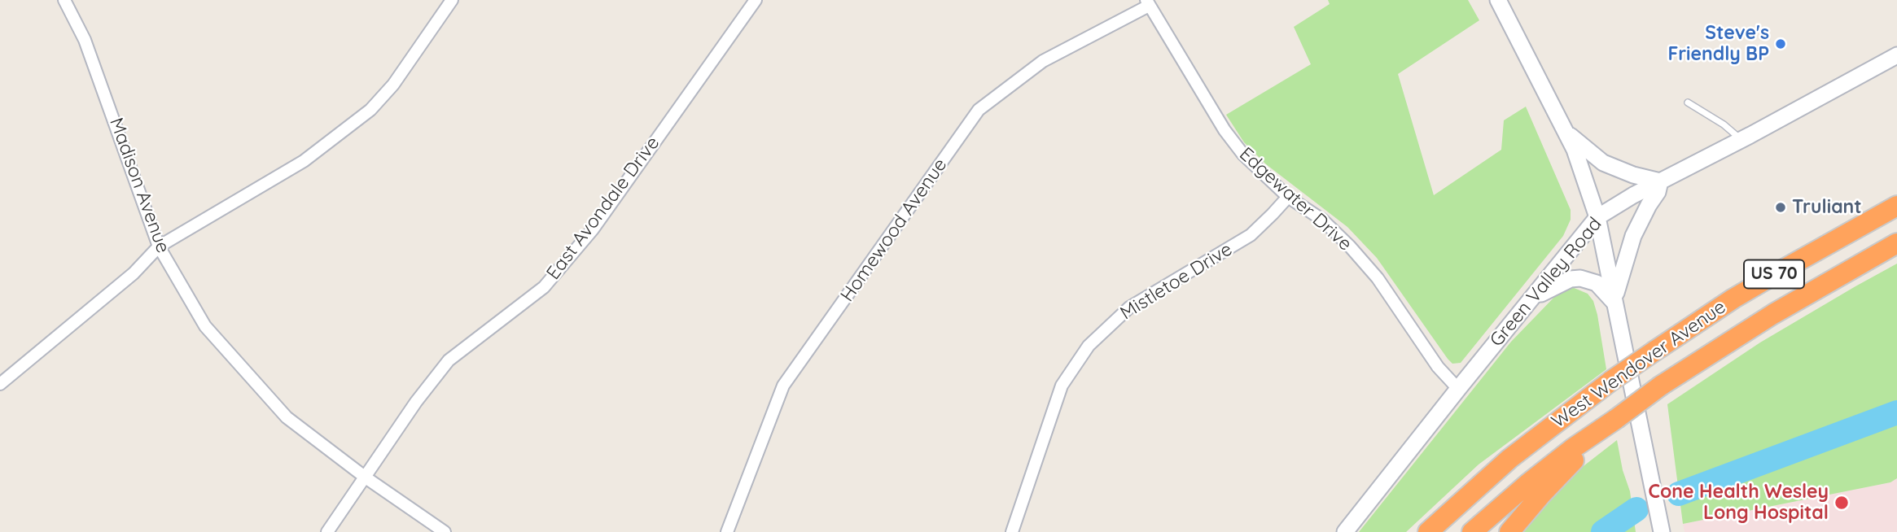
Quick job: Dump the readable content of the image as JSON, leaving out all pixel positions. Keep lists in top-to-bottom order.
{
  "streets": {
    "highway": ["US 70", "West Wendover Avenue"],
    "main road": ["Green Valley Road"],
    "street": [
      "Madison Avenue",
      "Edgewater Drive",
      "East Avondale Drive",
      "Homewood Avenue",
      "Mistletoe Drive"
    ]
  },
  "crossings": [
    ["Madison Avenue", "East Avondale Drive"],
    ["Edgewater Drive", "Homewood Avenue"],
    ["Edgewater Drive", "Mistletoe Drive"],
    ["Edgewater Drive", "Green Valley Road"]
  ],
  "places": ["Steve's Friendly BP", "Truliant", "Cone Health Wesley Long Hospital"]
}
